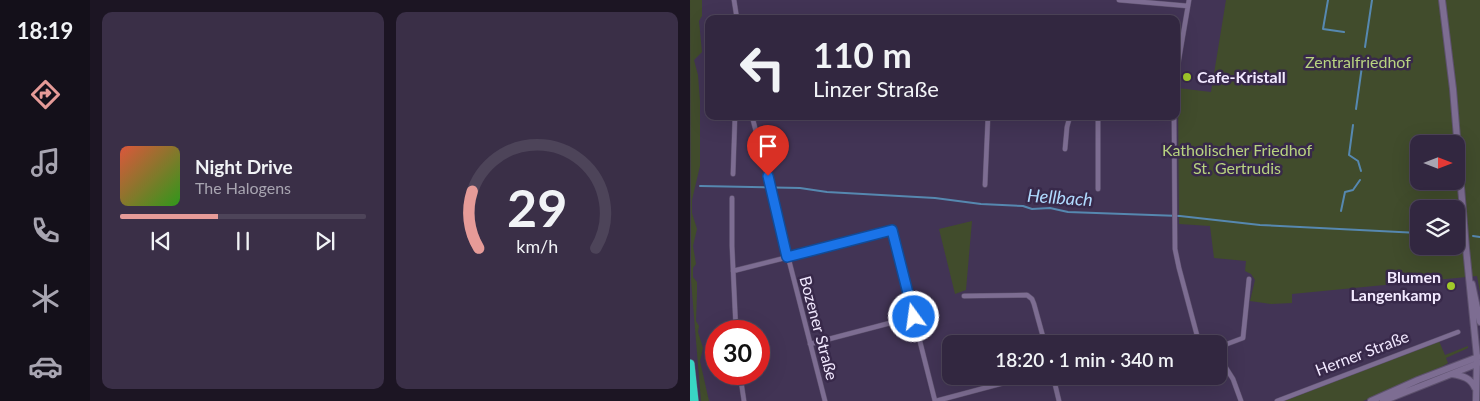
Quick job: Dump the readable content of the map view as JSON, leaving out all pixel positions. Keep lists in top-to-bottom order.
{
  "streets": {
    "street": ["Bozener Straße", "Herner Straße"]
  },
  "water": ["Hellbach"],
  "parks": ["Zentralfriedhof", "Katholischer Friedhof St. Gertrudis"],
  "places": ["Cafe-Kristall", "Blumen Langenkamp"],
  "north": "right",
  "page": {
    "tabs": "18:19",
    "turn": ["110 m", "Linzer Straße"],
    "song": ["Night Drive", "The Halogens"],
    "limit": "30",
    "trip": "18:20 · 1 min · 340 m",
    "gauge": ["29", "km/h"]
  }
}
